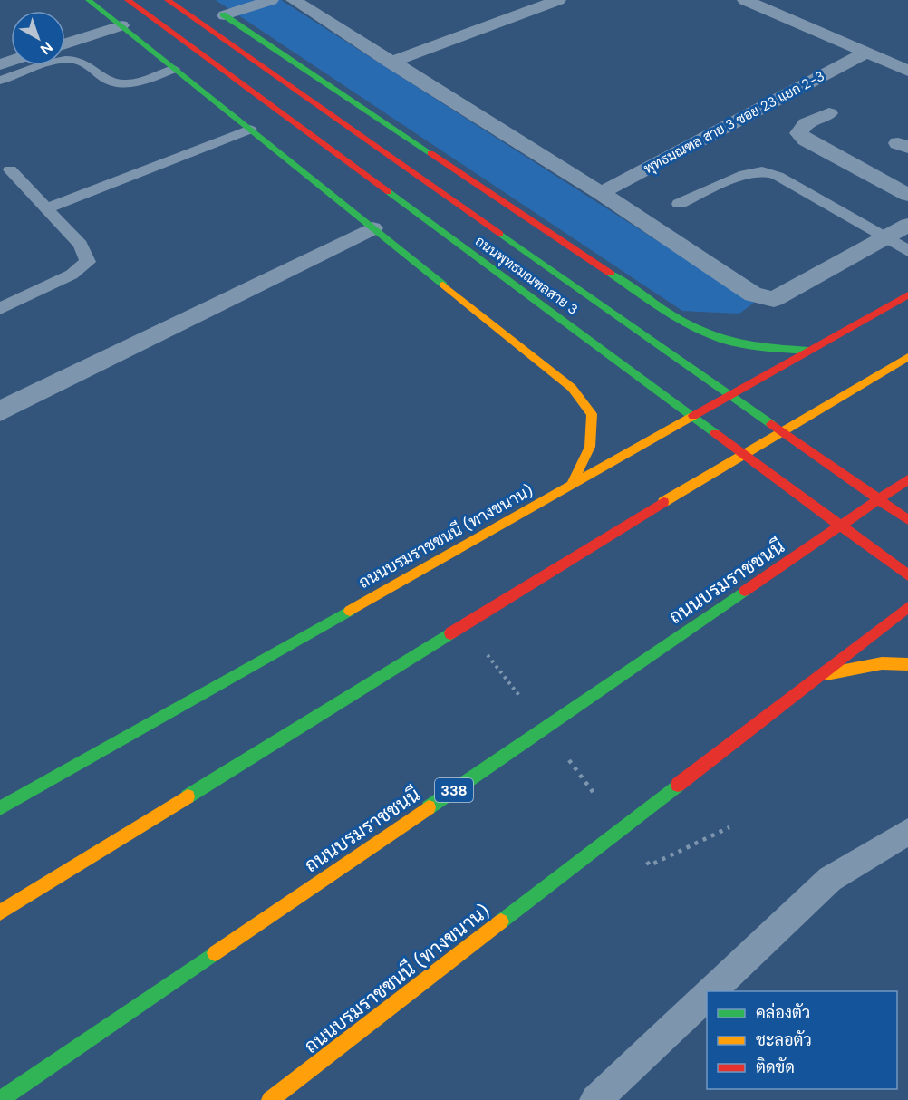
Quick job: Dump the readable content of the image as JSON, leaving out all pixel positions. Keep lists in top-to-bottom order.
{
  "streets": {
    "main road": [
      "ถนนพุทธมณฑลสาย 3",
      "ถนนบรมราชชนนี (ทางขนาน)",
      "ถนนบรมราชชนนี",
      "338"
    ],
    "street": ["พุทธมณฑล สาย 3 ซอย 23 แยก 2-3"]
  },
  "legend": ["คล่องตัว", "ชะลอตัว", "ติดขัด"],
  "north": "bottom right"
}
